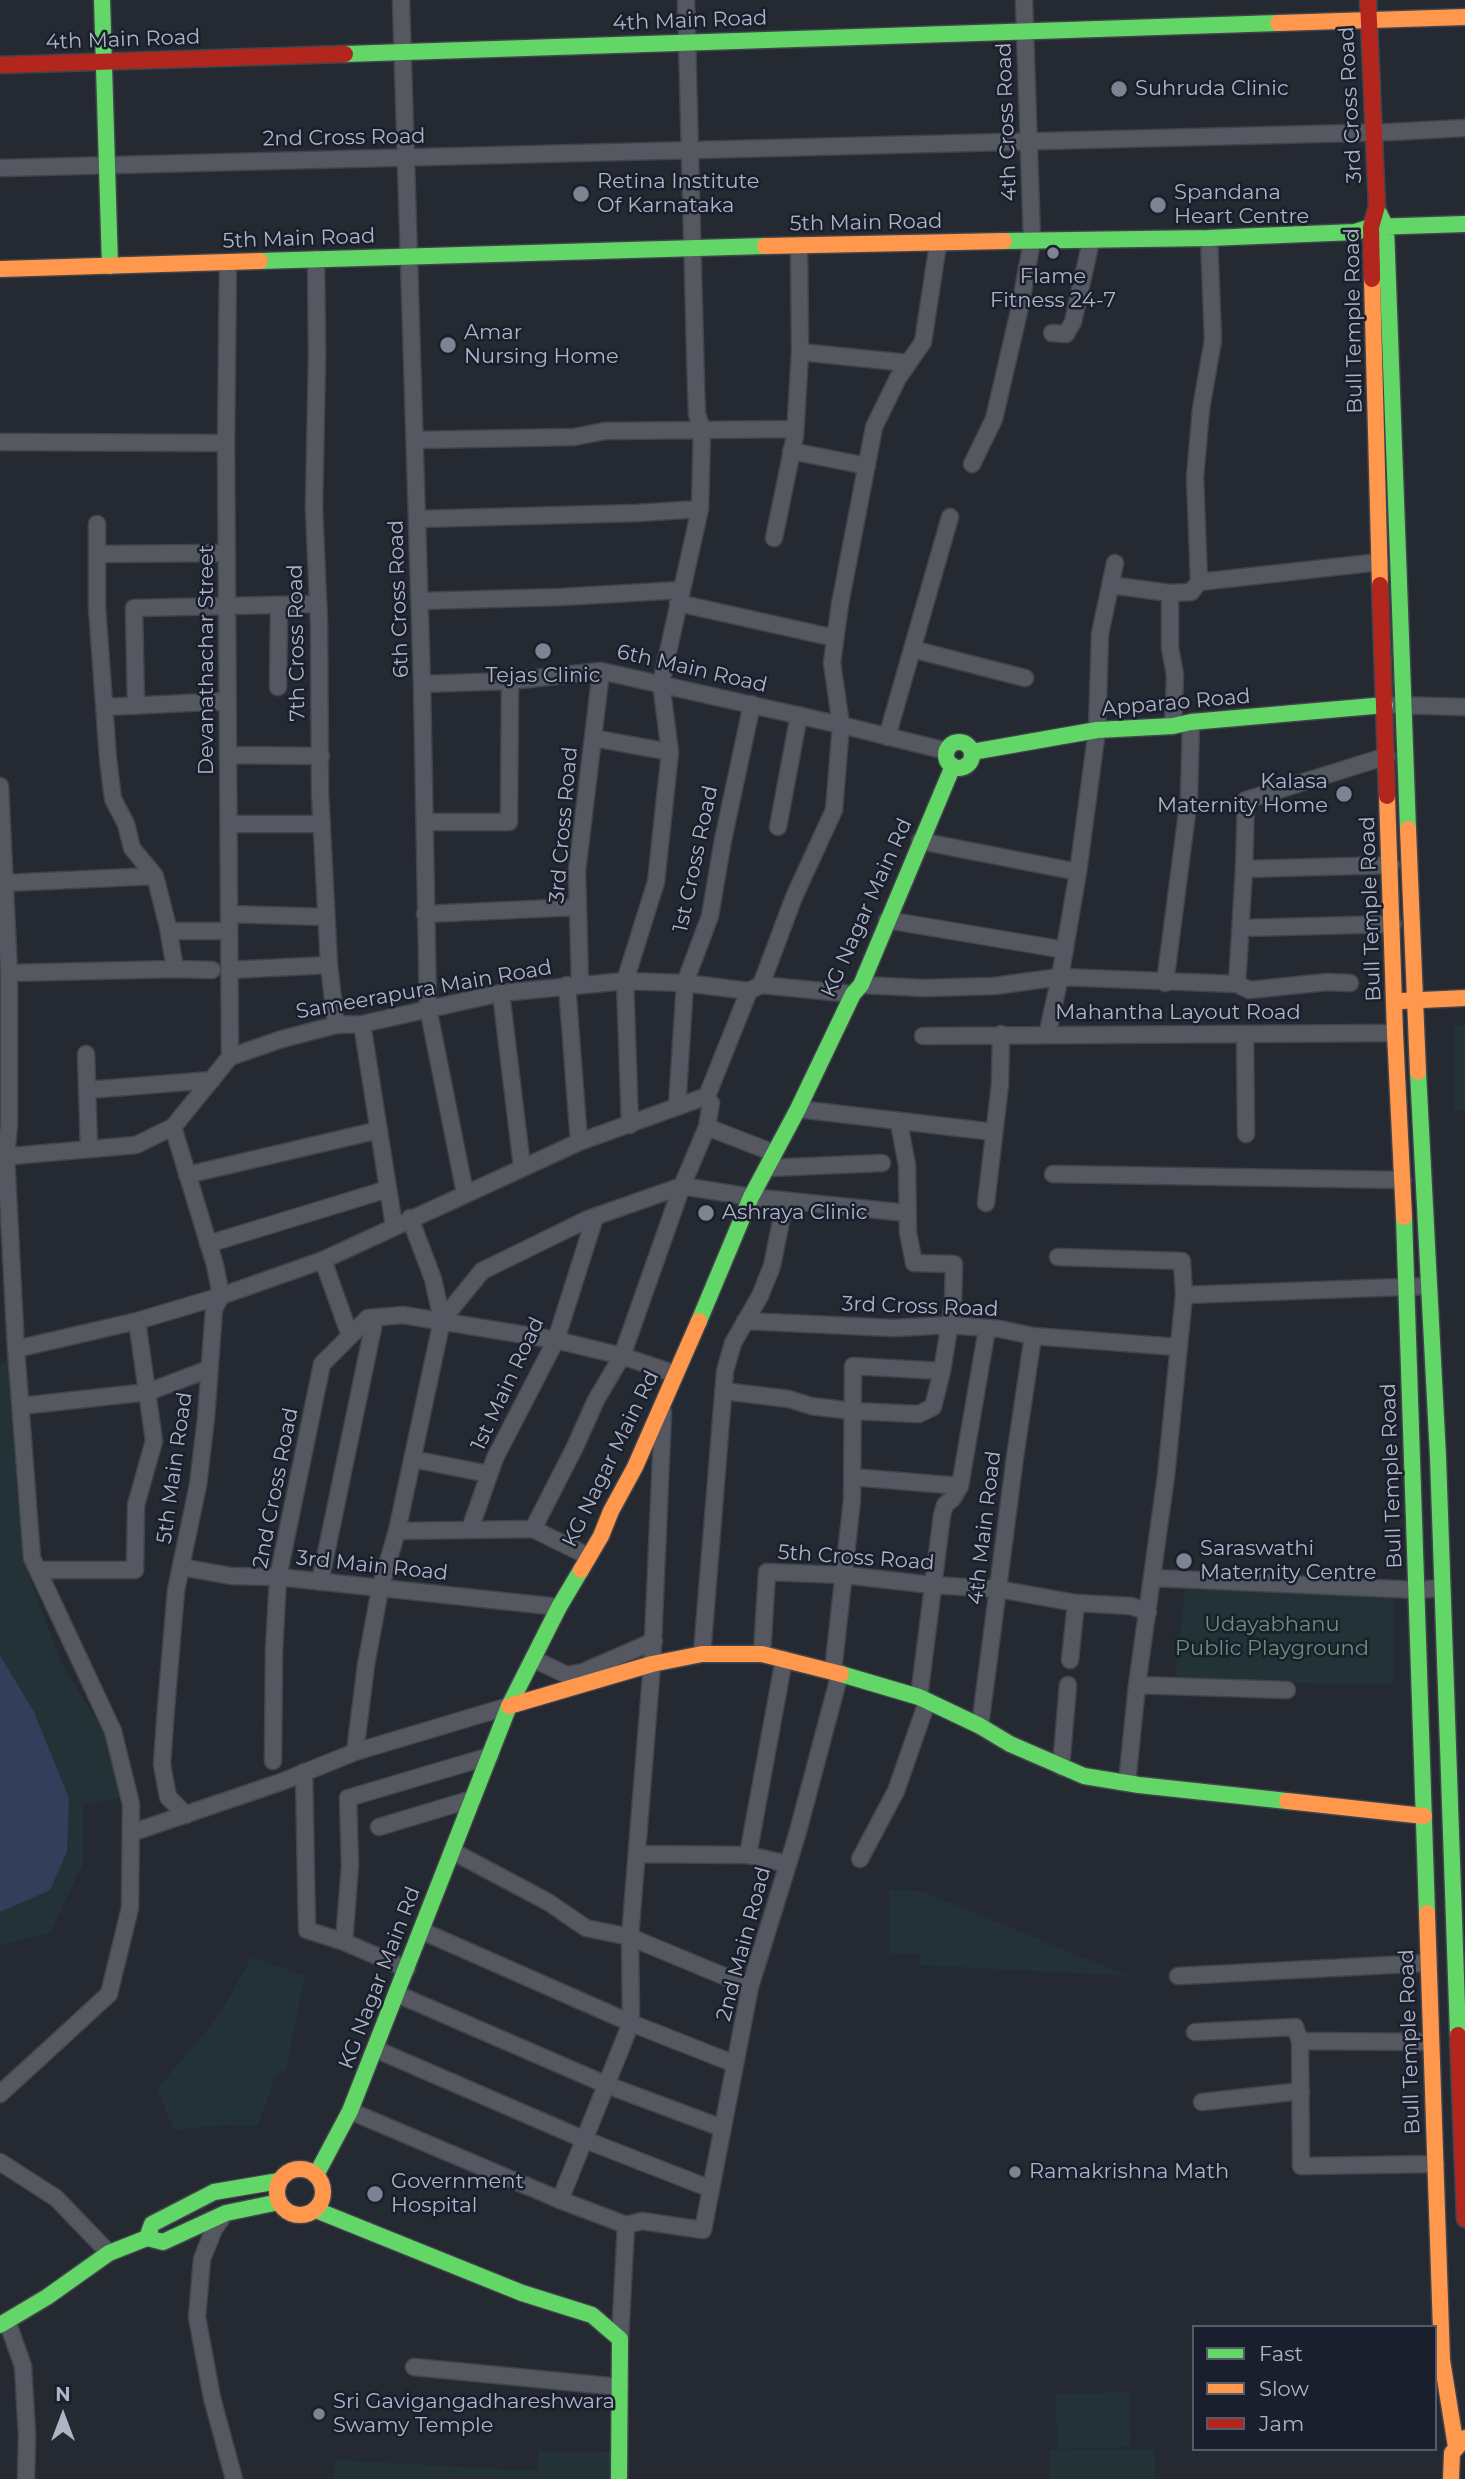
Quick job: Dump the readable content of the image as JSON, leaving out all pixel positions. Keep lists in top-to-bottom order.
{
  "streets": {
    "main road": [
      "4th Main Road",
      "3rd Cross Road",
      "5th Main Road",
      "Bull Temple Road",
      "Apparao Road",
      "KG Nagar Main Rd"
    ],
    "street": [
      "4th Cross Road",
      "2nd Cross Road",
      "6th Cross Road",
      "7th Cross Road",
      "Devanathachar Street",
      "6th Main Road",
      "1st Cross Road",
      "Sameerapura Main Road",
      "Mahantha Layout Road",
      "1st Main Road",
      "5th Cross Road",
      "3rd Main Road",
      "2nd Main Road"
    ]
  },
  "crossings": [
    ["4th Main Road", "3rd Cross Road"],
    ["4th Main Road", "4th Cross Road"],
    ["4th Main Road", "6th Cross Road"],
    ["4th Main Road", "5th Cross Road"],
    ["3rd Cross Road", "2nd Cross Road"],
    ["3rd Cross Road", "Bull Temple Road"],
    ["3rd Cross Road", "6th Main Road"],
    ["3rd Cross Road", "Sameerapura Main Road"],
    ["4th Cross Road", "2nd Cross Road"],
    ["4th Cross Road", "5th Main Road"],
    ["2nd Cross Road", "6th Cross Road"],
    ["2nd Cross Road", "3rd Main Road"],
    ["5th Main Road", "Bull Temple Road"],
    ["5th Main Road", "6th Cross Road"],
    ["5th Main Road", "7th Cross Road"],
    ["5th Main Road", "Devanathachar Street"],
    ["5th Main Road", "3rd Main Road"],
    ["Bull Temple Road", "Apparao Road"],
    ["Bull Temple Road", "Mahantha Layout Road"],
    ["6th Cross Road", "6th Main Road"],
    ["6th Cross Road", "Sameerapura Main Road"],
    ["7th Cross Road", "Sameerapura Main Road"],
    ["Devanathachar Street", "Sameerapura Main Road"],
    ["6th Main Road", "Apparao Road"],
    ["6th Main Road", "1st Cross Road"],
    ["6th Main Road", "KG Nagar Main Rd"],
    ["Apparao Road", "KG Nagar Main Rd"],
    ["1st Cross Road", "Sameerapura Main Road"],
    ["KG Nagar Main Rd", "Sameerapura Main Road"],
    ["KG Nagar Main Rd", "3rd Main Road"]
  ],
  "parks": ["Udayabhanu Public Playground"],
  "places": [
    "Suhruda Clinic",
    "Retina Institute Of Karnataka",
    "Spandana Heart Centre",
    "Flame Fitness 24-7",
    "Amar Nursing Home",
    "Tejas Clinic",
    "Kalasa Maternity Home",
    "Ashraya Clinic",
    "Saraswathi Maternity Centre",
    "Ramakrishna Math",
    "Government Hospital",
    "Sri Gavigangadhareshwara Swamy Temple"
  ],
  "legend": ["Fast", "Slow", "Jam"],
  "north": "top"
}
